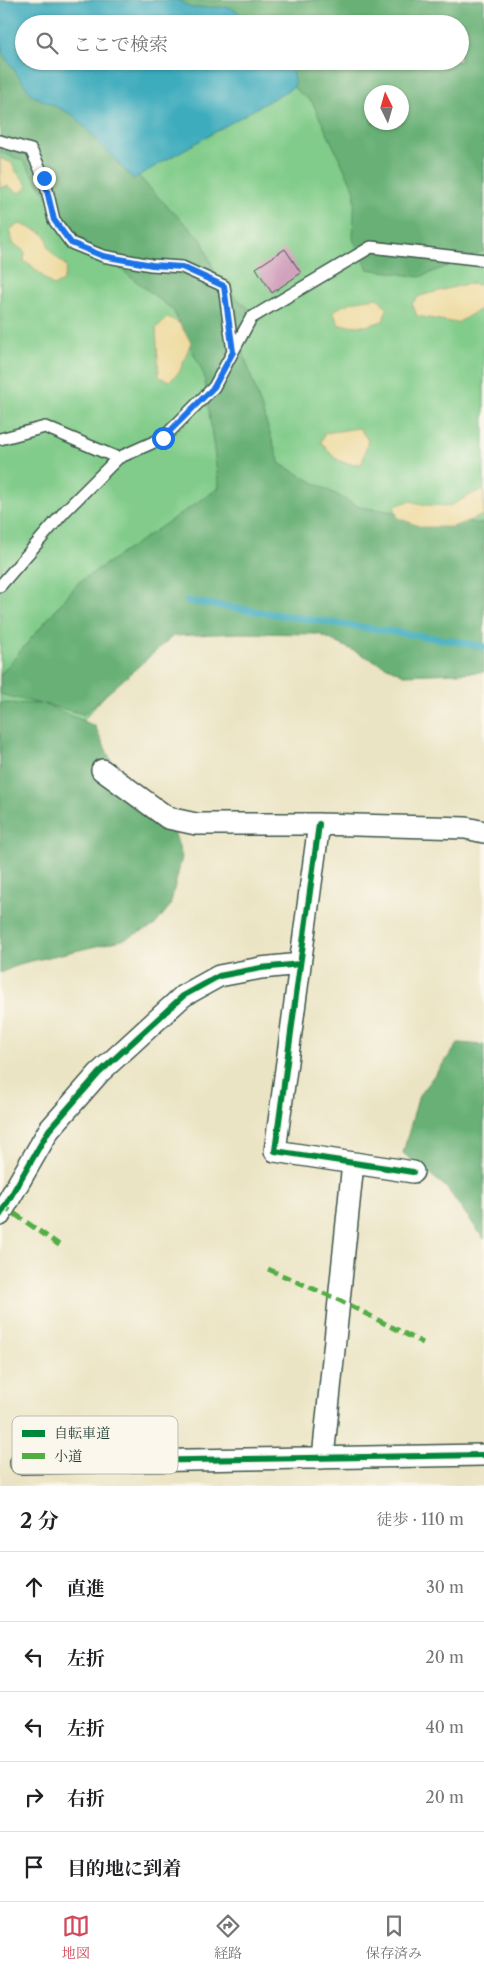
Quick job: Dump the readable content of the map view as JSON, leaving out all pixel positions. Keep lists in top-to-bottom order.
{
  "legend": ["自転車道", "小道"],
  "north": "top",
  "page": {
    "search": "ここで検索",
    "heading": ["2 分", "徒歩 · 110 m"],
    "list": [
      ["直進", "30 m"],
      ["左折", "20 m"],
      ["左折", "40 m"],
      ["右折", "20 m"],
      "目的地に到着"
    ],
    "nav": ["地図", "経路", "保存済み"]
  }
}
